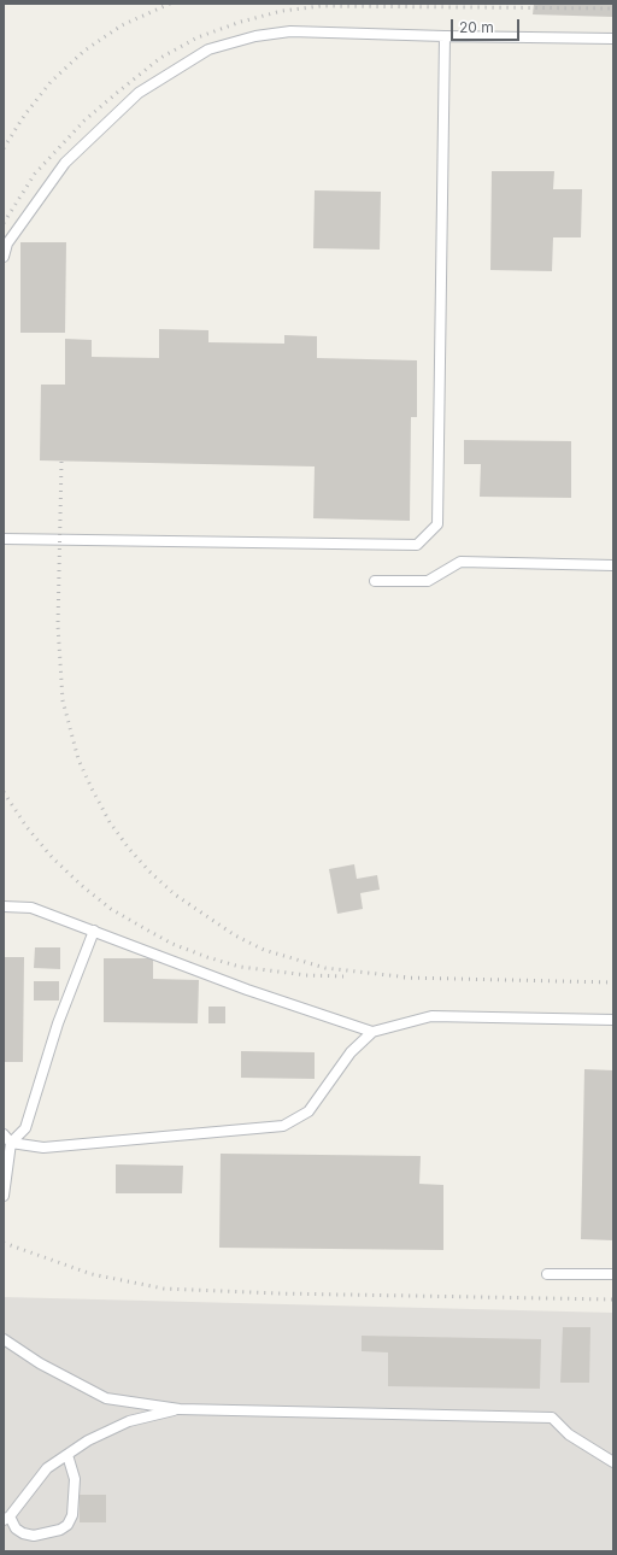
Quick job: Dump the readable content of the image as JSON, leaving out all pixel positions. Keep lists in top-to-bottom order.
{
  "scale_bar": "20 m"
}
